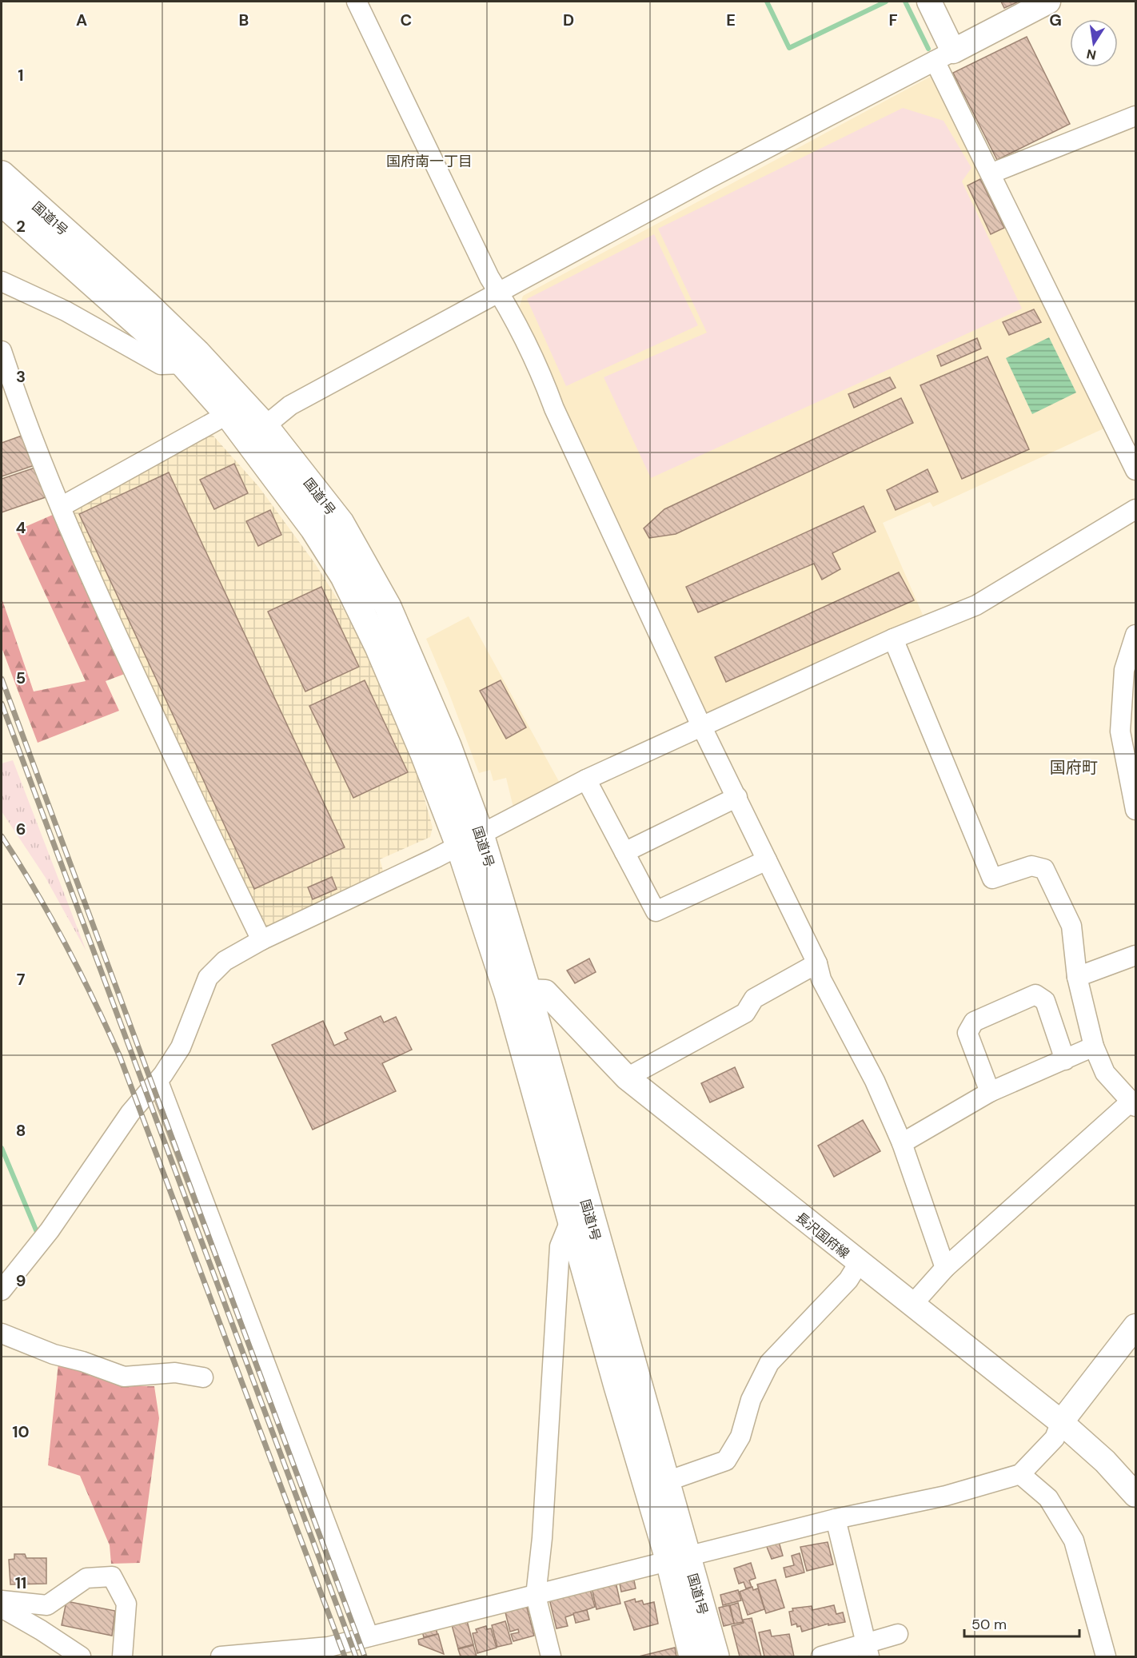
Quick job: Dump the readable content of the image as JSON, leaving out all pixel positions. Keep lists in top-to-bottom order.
{
  "streets": {
    "highway": ["国道1号"],
    "main road": ["長沢国府線"]
  },
  "crossings": [
    ["国道1号", "長沢国府線"]
  ],
  "districts": ["国府南一丁目", "国府町"],
  "scale_bar": "50 m",
  "north": "bottom",
  "grid": {
    "columns": [
      "A",
      "B",
      "C",
      "D",
      "E",
      "F",
      "G"
    ],
    "rows": [
      "1",
      "2",
      "3",
      "4",
      "5",
      "6",
      "7",
      "8",
      "9",
      "10",
      "11"
    ]
  }
}
